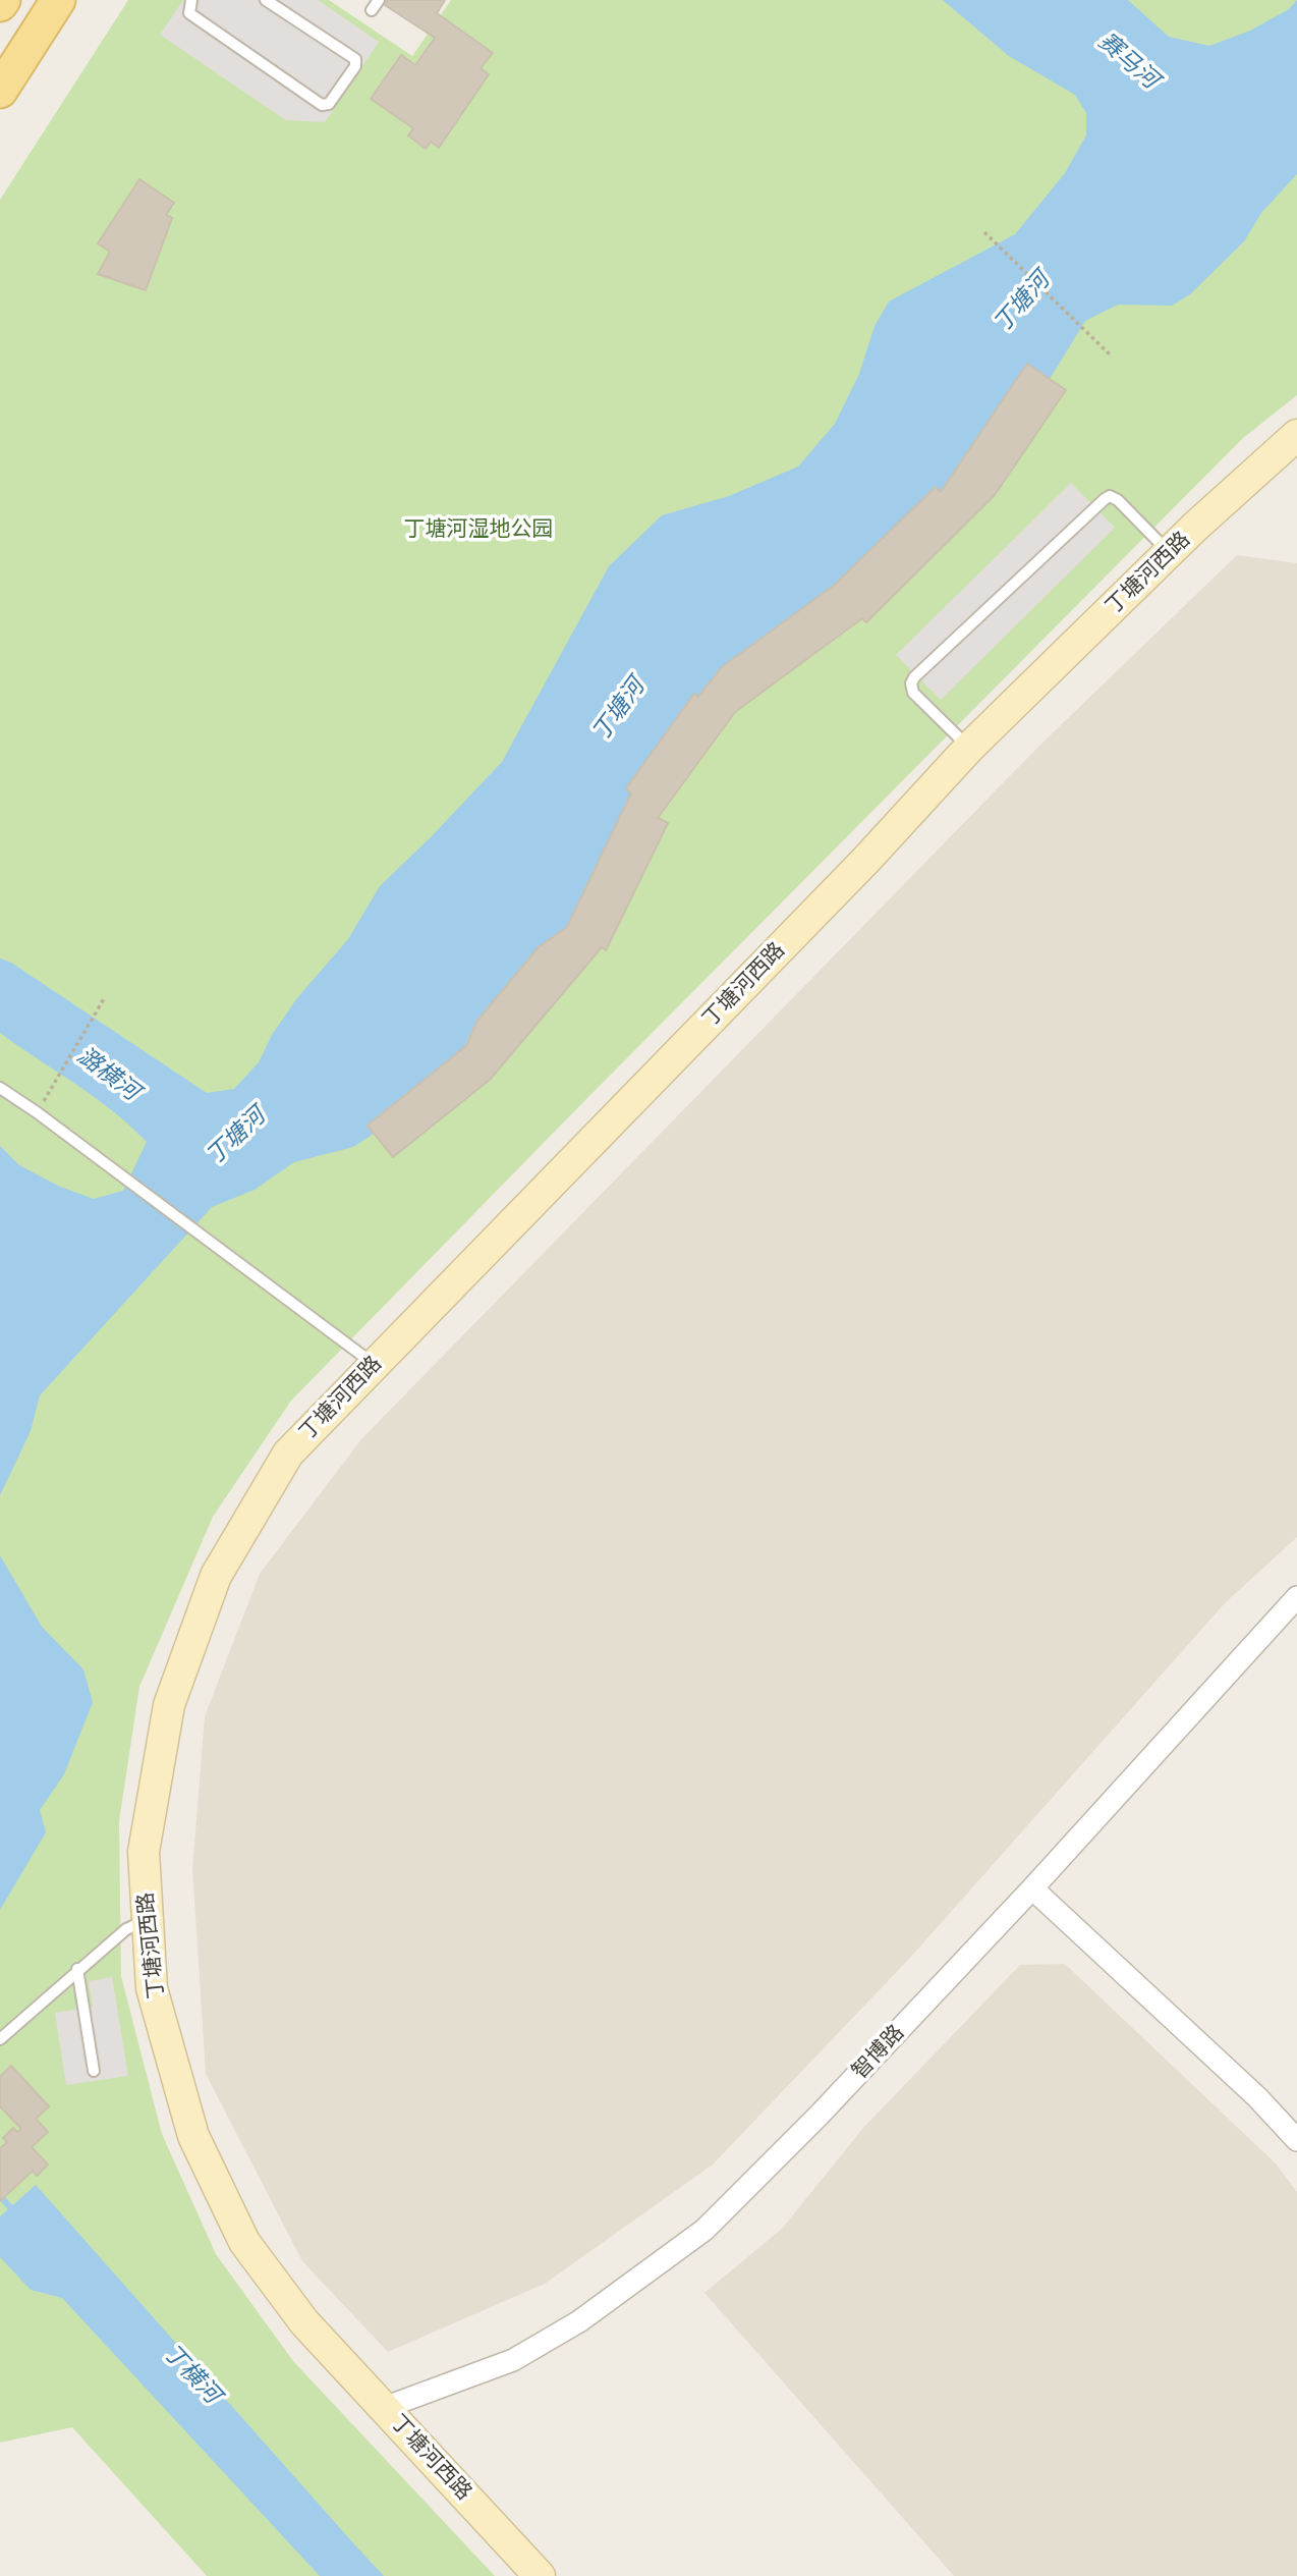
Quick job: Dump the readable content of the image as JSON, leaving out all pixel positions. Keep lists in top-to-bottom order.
{
  "streets": {
    "street": ["丁塘河西路", "智博路"]
  },
  "crossings": [
    ["丁塘河西路", "智博路"]
  ],
  "water": [
    "赛马河",
    "丁塘河",
    "潞横河",
    "丁横河"
  ],
  "parks": ["丁塘河湿地公园"]
}
